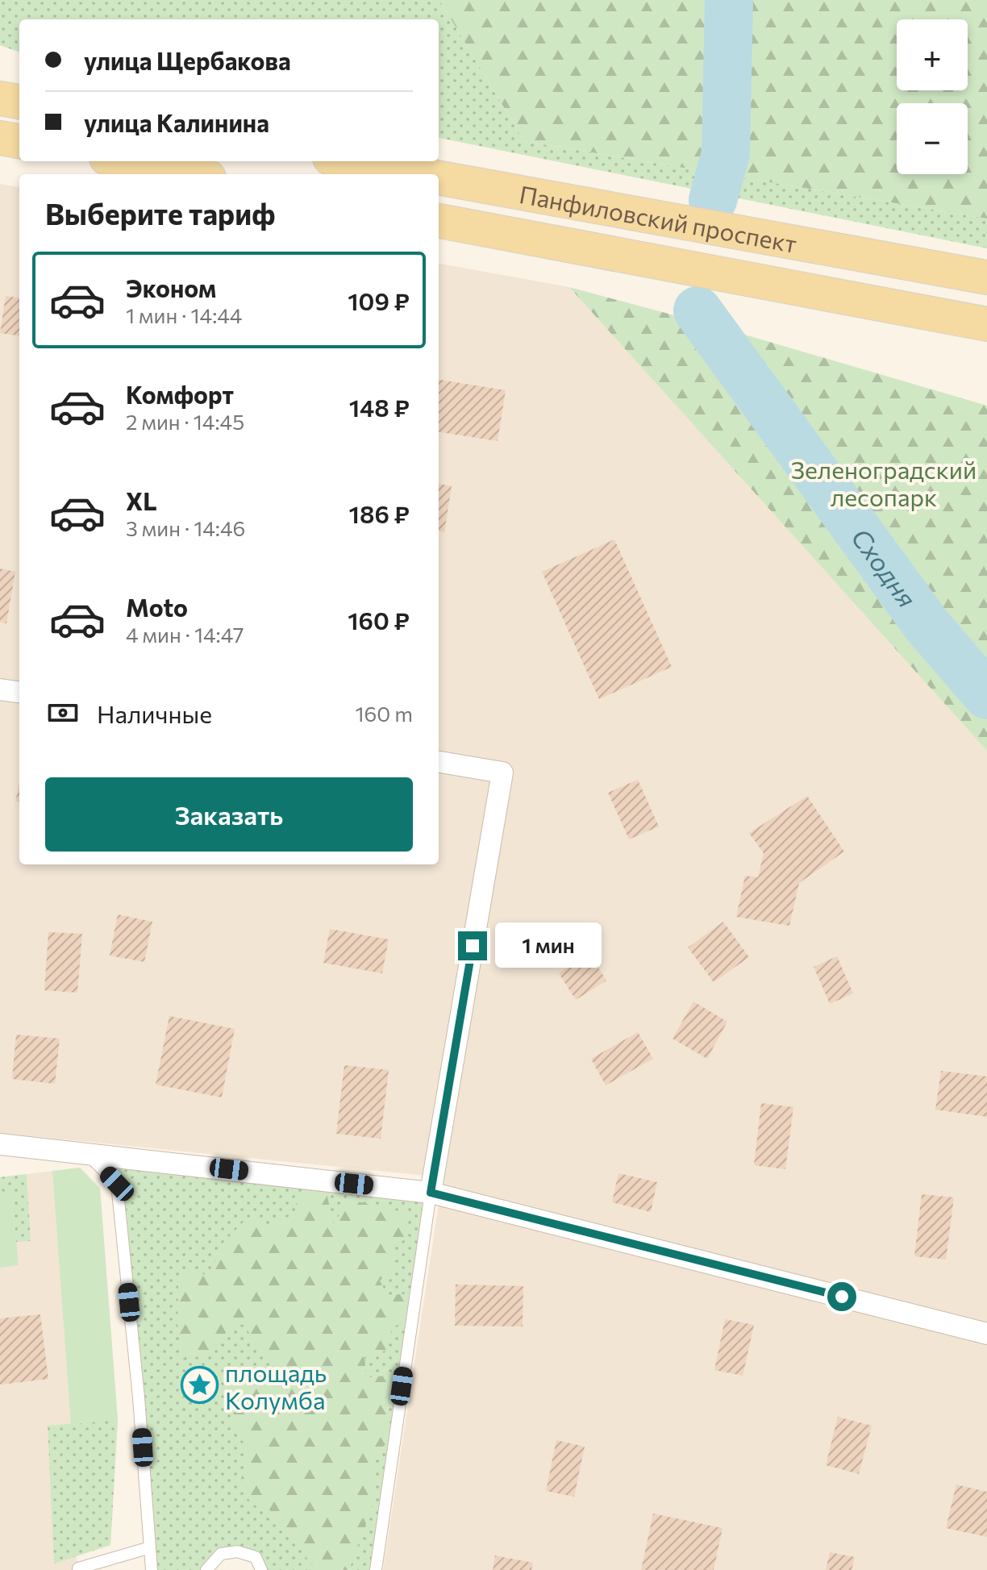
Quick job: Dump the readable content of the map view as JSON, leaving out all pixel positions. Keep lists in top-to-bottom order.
{
  "streets": {
    "main road": ["Панфиловский проспект"]
  },
  "water": ["Сходня"],
  "parks": ["Зеленоградский лесопарк"],
  "places": {
    "place": ["площадь Колумба"]
  },
  "page": {
    "map_buttons": ["+", "−"],
    "banner": ["улица Щербакова", "улица Калинина"],
    "heading": "Выберите тариф",
    "list": [
      {
        "name": "Эконом",
        "note": "1 мин · 14:44",
        "value": "109 ₽"
      },
      {
        "name": "Комфорт",
        "note": "2 мин · 14:45",
        "value": "148 ₽"
      },
      {
        "name": "XL",
        "note": "3 мин · 14:46",
        "value": "186 ₽"
      },
      {
        "name": "Moto",
        "note": "4 мин · 14:47",
        "value": "160 ₽"
      }
    ],
    "pay": ["Наличные", "160 m"],
    "buttons": "Заказать",
    "bubble": "1 мин"
  }
}
